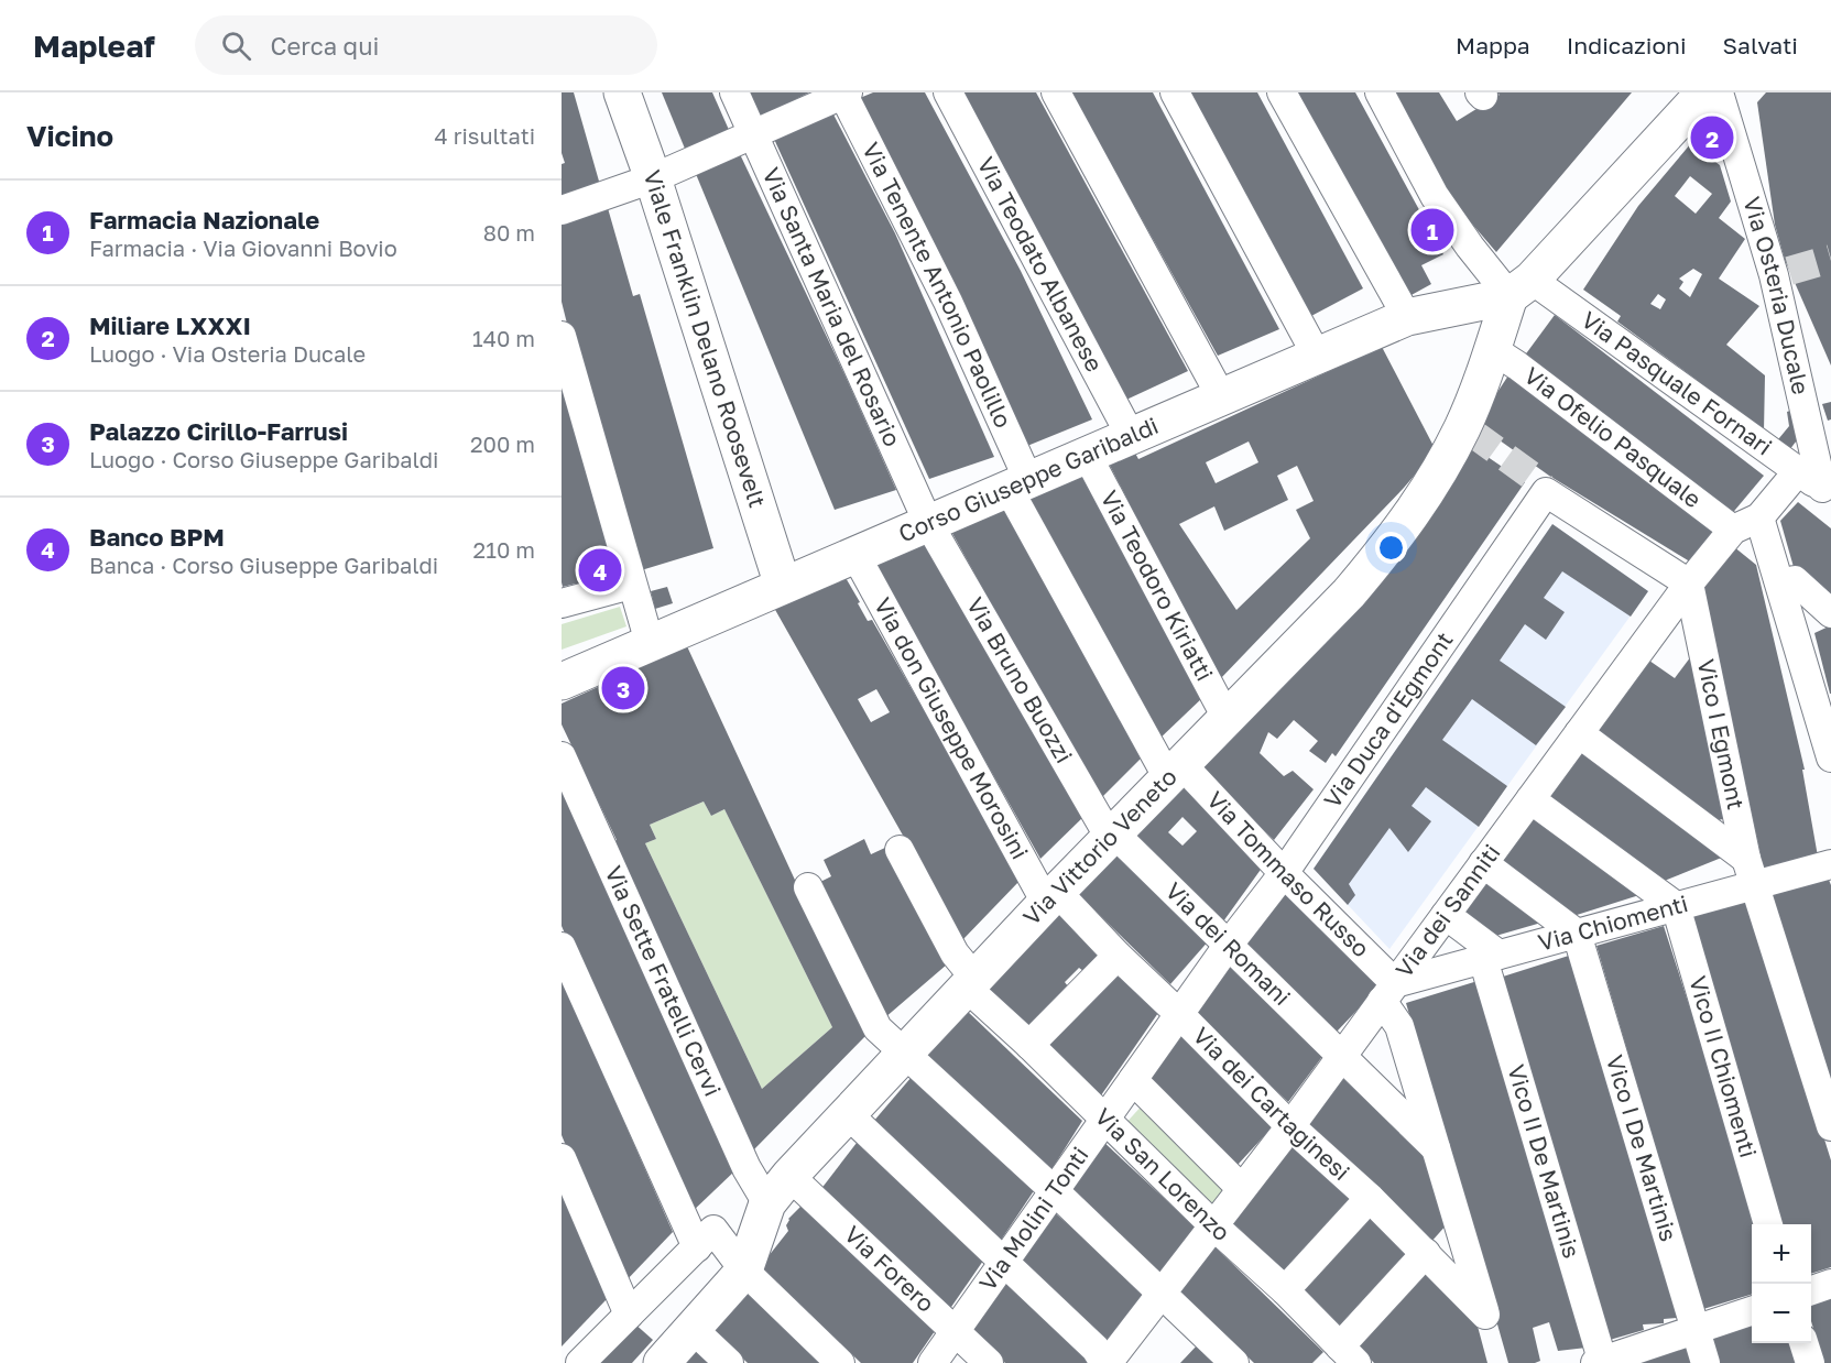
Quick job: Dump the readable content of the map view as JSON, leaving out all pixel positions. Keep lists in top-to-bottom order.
{
  "streets": {
    "street": [
      "Via Teodato Albanese",
      "Via Tenente Antonio Paolillo",
      "Via Osteria Ducale",
      "Via Santa Maria del Rosario",
      "Viale Franklin Delano Roosevelt",
      "Via Pasquale Fornari",
      "Via Ofelio Pasquale",
      "Corso Giuseppe Garibaldi",
      "Via Teodoro Kiriatti",
      "Via Bruno Buozzi",
      "Via Duca d'Egmont",
      "Via don Giuseppe Morosini",
      "Vico I Egmont",
      "Via Vittorio Veneto",
      "Via Tommaso Russo",
      "Via dei Sanniti",
      "Via Chiomenti",
      "Via dei Romani",
      "Via Sette Fratelli Cervi",
      "Vico II Chiomenti",
      "Via dei Cartaginesi",
      "Vico I De Martinis",
      "Vico II De Martinis",
      "Via San Lorenzo",
      "Via Molini Tonti",
      "Via Forero"
    ]
  },
  "crossings": [
    ["Via Teodato Albanese", "Corso Giuseppe Garibaldi"],
    ["Via Tenente Antonio Paolillo", "Corso Giuseppe Garibaldi"],
    ["Via Tenente Antonio Paolillo", "Via Vittorio Veneto"],
    ["Via Tenente Antonio Paolillo", "Via Tommaso Russo"],
    ["Via Osteria Ducale", "Via Pasquale Fornari"],
    ["Via Santa Maria del Rosario", "Corso Giuseppe Garibaldi"],
    ["Via Santa Maria del Rosario", "Via Bruno Buozzi"],
    ["Viale Franklin Delano Roosevelt", "Corso Giuseppe Garibaldi"],
    ["Via Pasquale Fornari", "Corso Giuseppe Garibaldi"],
    ["Via Pasquale Fornari", "Via Vittorio Veneto"],
    ["Via Pasquale Fornari", "Via dei Sanniti"],
    ["Via Ofelio Pasquale", "Via Vittorio Veneto"],
    ["Via Ofelio Pasquale", "Via dei Sanniti"],
    ["Corso Giuseppe Garibaldi", "Via Teodoro Kiriatti"],
    ["Corso Giuseppe Garibaldi", "Via Bruno Buozzi"],
    ["Corso Giuseppe Garibaldi", "Via don Giuseppe Morosini"],
    ["Corso Giuseppe Garibaldi", "Via Vittorio Veneto"],
    ["Via Teodoro Kiriatti", "Via Vittorio Veneto"],
    ["Via Bruno Buozzi", "Via Vittorio Veneto"],
    ["Via Bruno Buozzi", "Via dei Romani"],
    ["Via Duca d'Egmont", "Vico I Egmont"],
    ["Via Duca d'Egmont", "Via Tommaso Russo"],
    ["Via Duca d'Egmont", "Via dei Sanniti"],
    ["Via Duca d'Egmont", "Via dei Romani"],
    ["Via Duca d'Egmont", "Via Molini Tonti"],
    ["Via don Giuseppe Morosini", "Via Vittorio Veneto"],
    ["Via don Giuseppe Morosini", "Via dei Cartaginesi"],
    ["Vico I Egmont", "Via dei Sanniti"],
    ["Vico I Egmont", "Via Chiomenti"],
    ["Via Vittorio Veneto", "Via Tommaso Russo"],
    ["Via Vittorio Veneto", "Via dei Romani"],
    ["Via Vittorio Veneto", "Via Sette Fratelli Cervi"],
    ["Via Vittorio Veneto", "Via dei Cartaginesi"],
    ["Via Vittorio Veneto", "Via San Lorenzo"],
    ["Via Vittorio Veneto", "Via Forero"],
    ["Via Tommaso Russo", "Via dei Sanniti"],
    ["Via Tommaso Russo", "Via Chiomenti"],
    ["Via Tommaso Russo", "Via dei Romani"],
    ["Via Tommaso Russo", "Via dei Cartaginesi"],
    ["Via dei Sanniti", "Via Chiomenti"],
    ["Via dei Sanniti", "Via dei Romani"],
    ["Via dei Sanniti", "Via dei Cartaginesi"],
    ["Via dei Sanniti", "Via San Lorenzo"],
    ["Via Chiomenti", "Vico II Chiomenti"],
    ["Via Chiomenti", "Vico I De Martinis"],
    ["Via Chiomenti", "Vico II De Martinis"],
    ["Via dei Romani", "Via Molini Tonti"],
    ["Via dei Cartaginesi", "Via Molini Tonti"],
    ["Via San Lorenzo", "Via Molini Tonti"],
    ["Via Molini Tonti", "Via Forero"]
  ],
  "page": {
    "header": "Mapleaf",
    "search": "Cerca qui",
    "nav": ["Mappa", "Indicazioni", "Salvati"],
    "heading": ["Vicino", "4 risultati"],
    "pins": [
      "2",
      "1",
      "4",
      "3"
    ],
    "list": [
      {
        "mark": "1",
        "name": "Farmacia Nazionale",
        "note": "Farmacia · Via Giovanni Bovio",
        "value": "80 m"
      },
      {
        "mark": "2",
        "name": "Miliare LXXXI",
        "note": "Luogo · Via Osteria Ducale",
        "value": "140 m"
      },
      {
        "mark": "3",
        "name": "Palazzo Cirillo-Farrusi",
        "note": "Luogo · Corso Giuseppe Garibaldi",
        "value": "200 m"
      },
      {
        "mark": "4",
        "name": "Banco BPM",
        "note": "Banca · Corso Giuseppe Garibaldi",
        "value": "210 m"
      }
    ],
    "map_buttons": ["+", "−"]
  }
}
